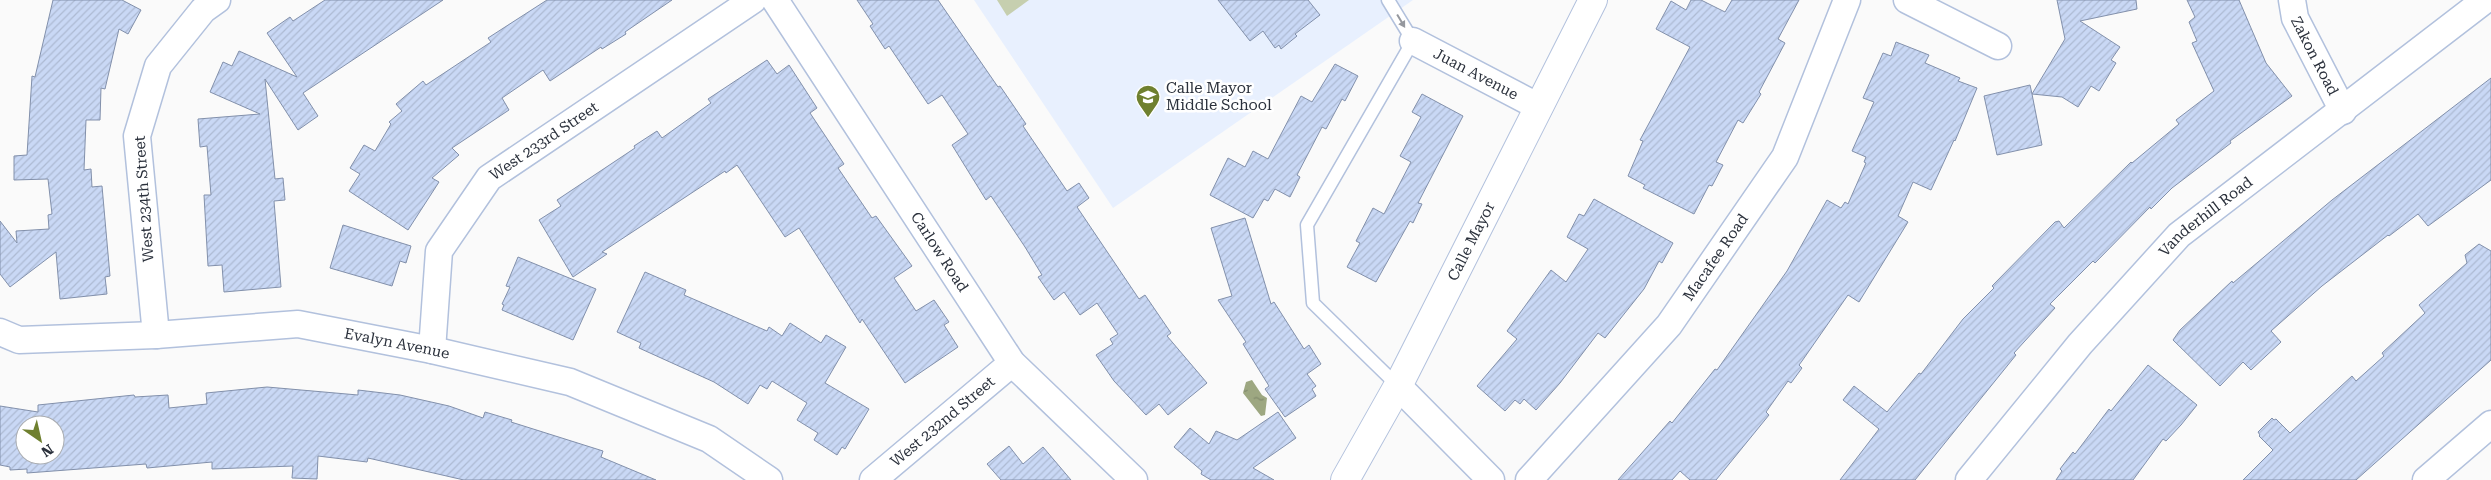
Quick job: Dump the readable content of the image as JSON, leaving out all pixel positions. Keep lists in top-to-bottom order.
{
  "streets": {
    "street": [
      "Zakon Road",
      "Juan Avenue",
      "West 233rd Street",
      "West 234th Street",
      "Vanderhill Road",
      "Calle Mayor",
      "Carlow Road",
      "Macafee Road",
      "Evalyn Avenue",
      "West 232nd Street"
    ]
  },
  "crossings": [
    ["Zakon Road", "Vanderhill Road"],
    ["Juan Avenue", "Calle Mayor"],
    ["West 233rd Street", "Evalyn Avenue"],
    ["West 234th Street", "Evalyn Avenue"],
    ["Carlow Road", "West 232nd Street"]
  ],
  "places": {
    "school or university": ["Calle Mayor Middle School"]
  },
  "north": "bottom right"
}
